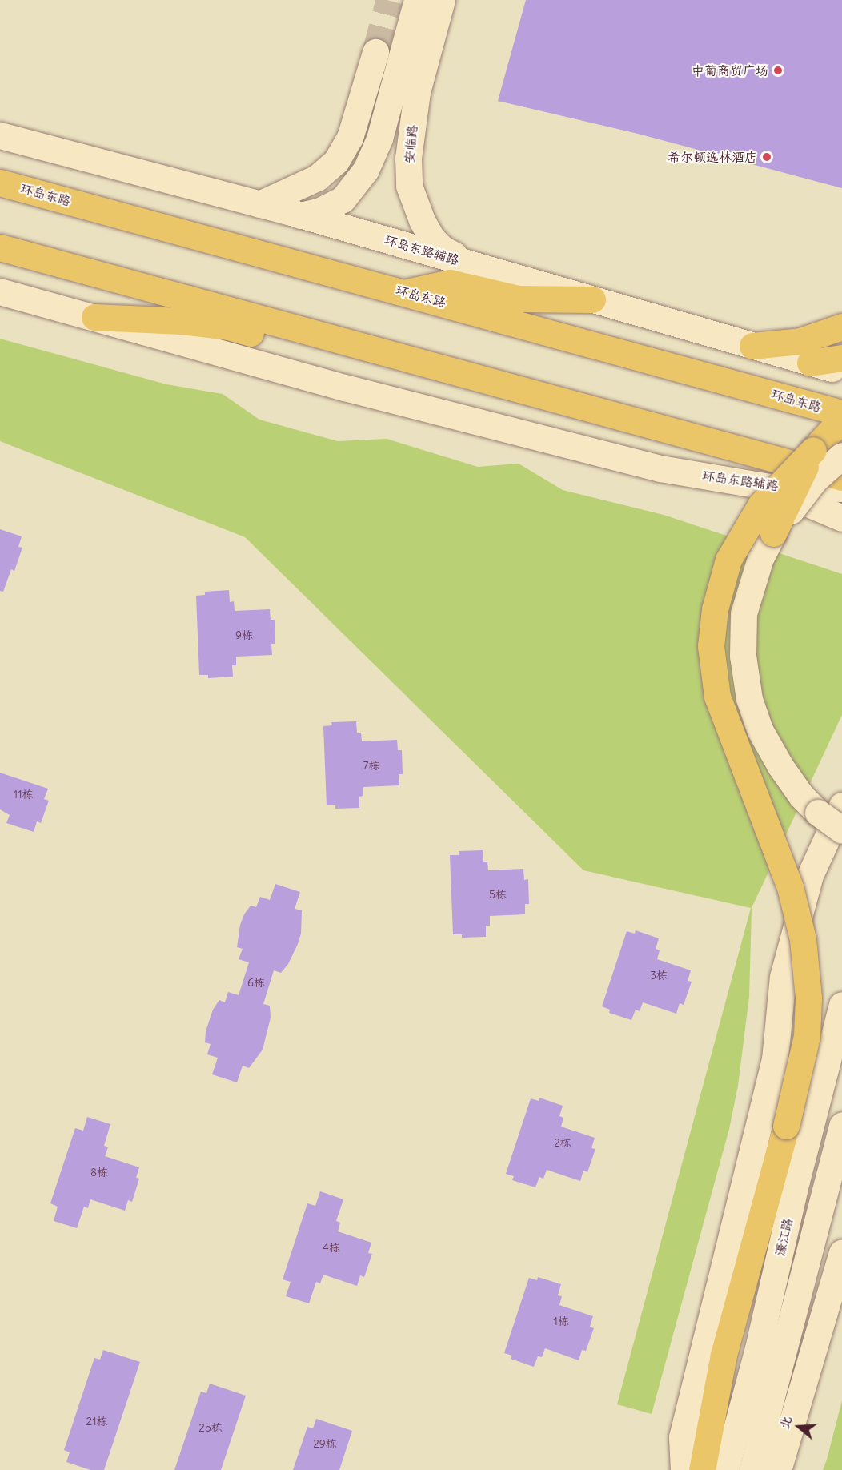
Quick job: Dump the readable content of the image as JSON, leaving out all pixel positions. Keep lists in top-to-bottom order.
{
  "streets": {
    "main road": [
      "安临路",
      "环岛东路",
      "环岛东路辅路",
      "濠江路"
    ]
  },
  "crossings": [
    ["安临路", "环岛东路辅路"]
  ],
  "places": ["中葡商贸广场", "希尔顿逸林酒店"],
  "house_numbers": [
    "9栋",
    "7栋",
    "11栋",
    "5栋",
    "3栋",
    "6栋",
    "2栋",
    "8栋",
    "4栋",
    "1栋",
    "21栋",
    "25栋",
    "29栋"
  ],
  "north": "left"
}
